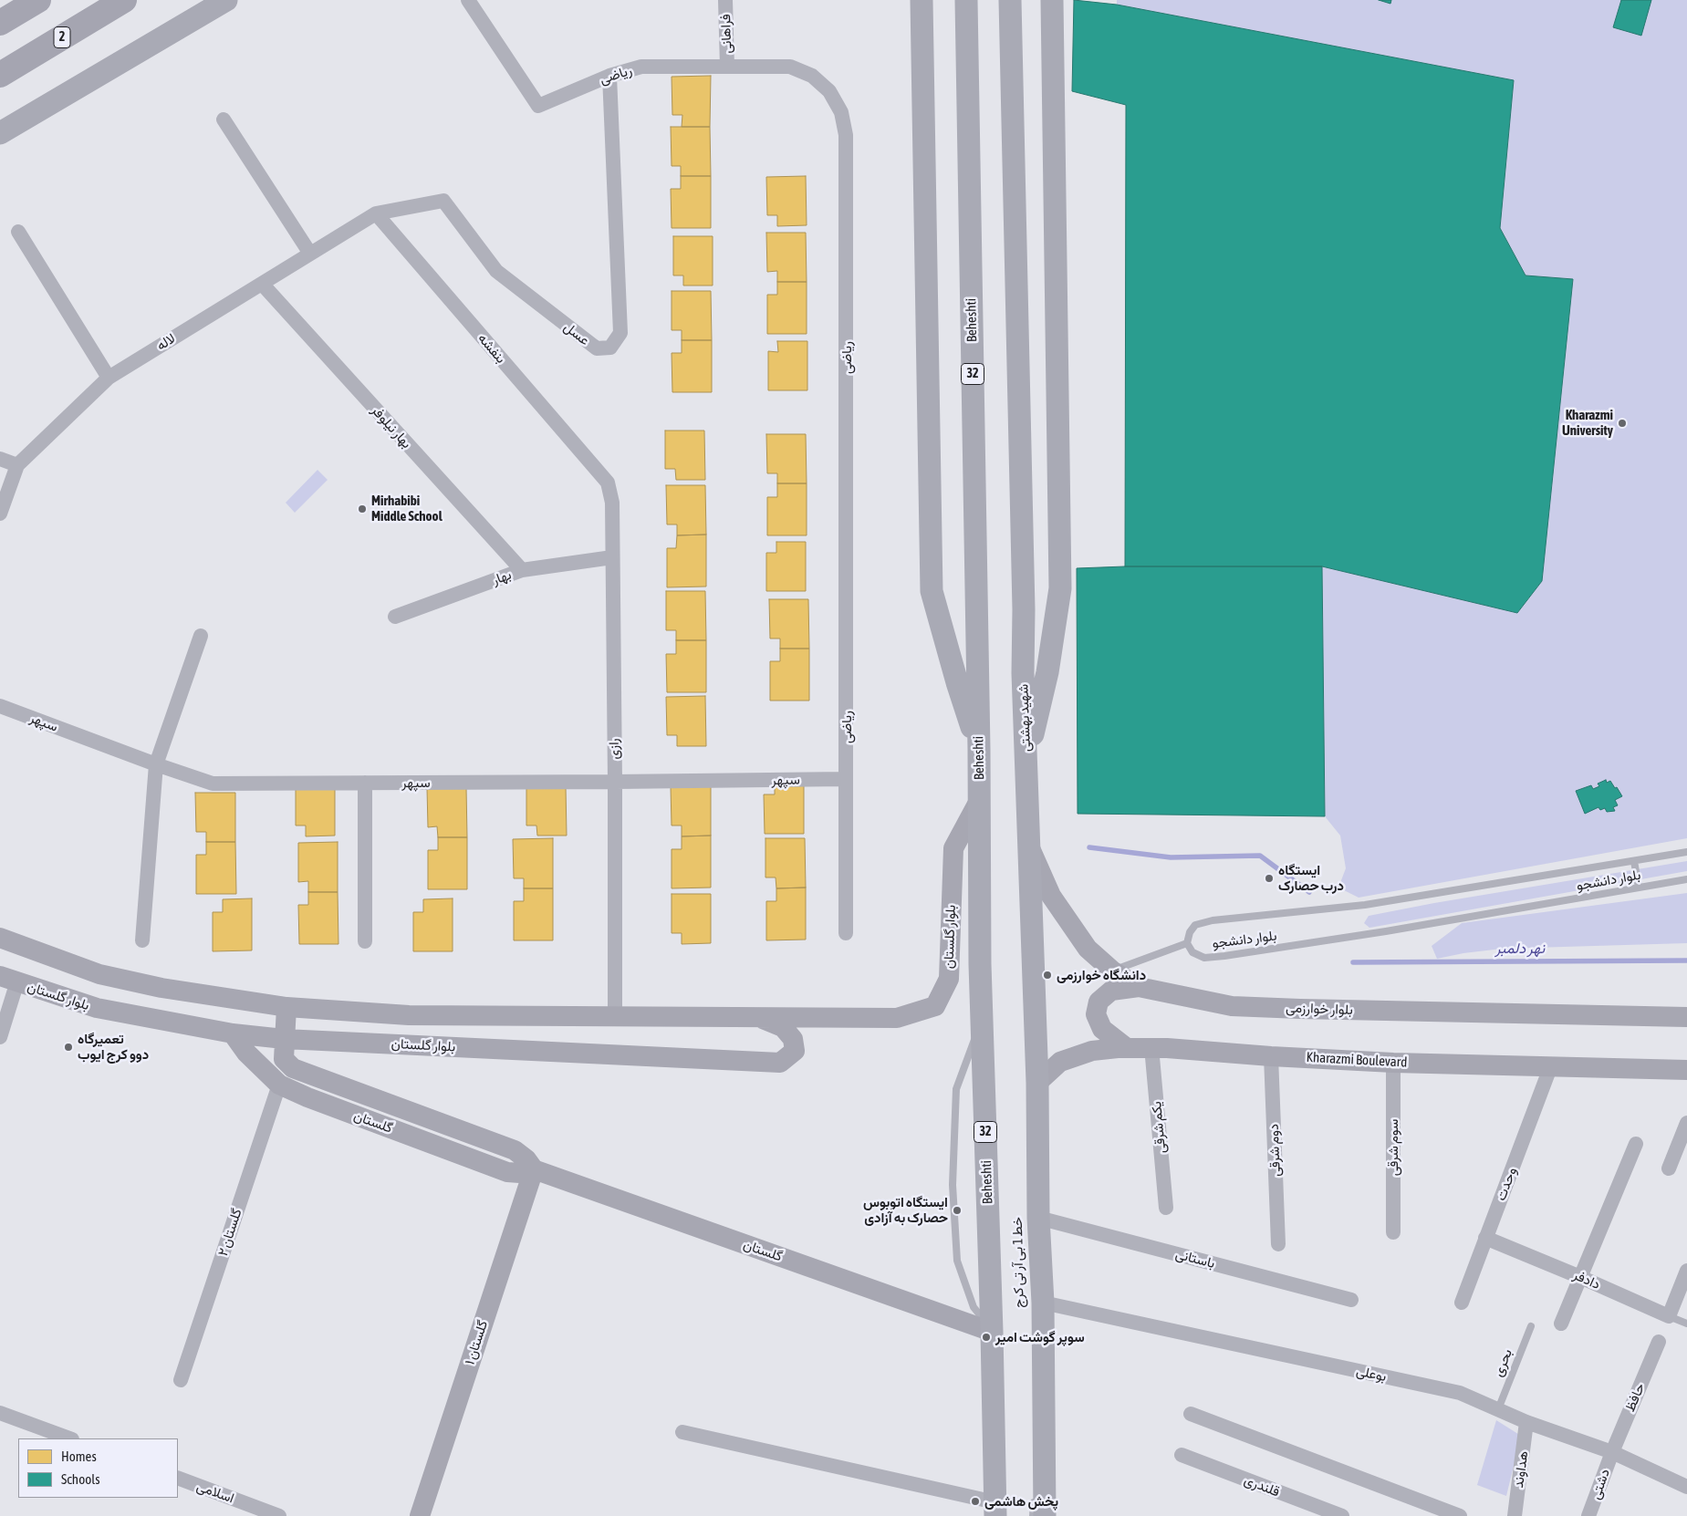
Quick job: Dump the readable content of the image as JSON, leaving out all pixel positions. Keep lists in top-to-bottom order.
{
  "streets": {
    "highway": ["2"],
    "main road": ["Beheshti", "32", "شهید بهشتی"],
    "street": [
      "فراهانی",
      "ریاضی",
      "عسل",
      "لاله",
      "بنفشه",
      "بهار نیلوفر",
      "بهار",
      "سپهر",
      "رازی",
      "بلوار گلستان",
      "بلوار خوارزمی",
      "Kharazmi Boulevard",
      "گلستان",
      "یکم شرقی",
      "سوم شرقی",
      "دوم شرقی",
      "وحدت",
      "گلستان ۲",
      "باستانی",
      "دادفر",
      "گلستان ۱",
      "بوعلی",
      "حافظ",
      "هداوند",
      "دشتی",
      "قلندری",
      "اسلامی"
    ],
    "lane": ["بلوار دانشجو", "بحری"]
  },
  "crossings": [
    ["فراهانی", "ریاضی"],
    ["ریاضی", "عسل"],
    ["ریاضی", "سپهر"],
    ["Beheshti", "بلوار گلستان"],
    ["Beheshti", "گلستان"],
    ["عسل", "لاله"],
    ["عسل", "بنفشه"],
    ["لاله", "بنفشه"],
    ["لاله", "بهار نیلوفر"],
    ["بنفشه", "رازی"],
    ["بهار نیلوفر", "بهار"],
    ["بهار", "رازی"],
    ["سپهر", "رازی"],
    ["رازی", "بلوار گلستان"],
    ["بلوار گلستان", "گلستان"],
    ["Kharazmi Boulevard", "یکم شرقی"],
    ["Kharazmi Boulevard", "سوم شرقی"],
    ["Kharazmi Boulevard", "دوم شرقی"],
    ["Kharazmi Boulevard", "وحدت"],
    ["گلستان", "گلستان ۲"],
    ["گلستان", "گلستان ۱"],
    ["وحدت", "دادفر"],
    ["بحری", "بوعلی"],
    ["بوعلی", "حافظ"],
    ["بوعلی", "هداوند"],
    ["بوعلی", "دشتی"],
    ["حافظ", "دشتی"]
  ],
  "water": ["نهر دلمبر"],
  "places": [
    "Kharazmi University",
    "Mirhabibi Middle School",
    "ایستگاه درب حصارک",
    "دانشگاه خوارزمی",
    "تعمیرگاه دوو کرج ایوب",
    "ایستگاه اتوبوس حصارک به آزادی",
    "سوپر گوشت امیر",
    "پخش هاشمی"
  ],
  "legend": ["Homes", "Schools"]
}
